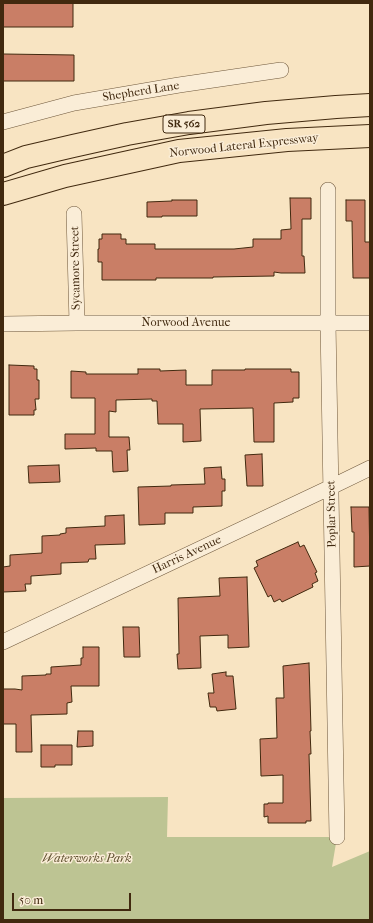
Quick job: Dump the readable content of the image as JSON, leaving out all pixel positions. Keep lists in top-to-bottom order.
{
  "streets": {
    "highway": ["SR 562", "Norwood Lateral Expressway"],
    "street": [
      "Shepherd Lane",
      "Sycamore Street",
      "Norwood Avenue",
      "Poplar Street",
      "Harris Avenue"
    ]
  },
  "crossings": [
    ["Sycamore Street", "Norwood Avenue"],
    ["Norwood Avenue", "Poplar Street"],
    ["Poplar Street", "Harris Avenue"]
  ],
  "parks": ["Waterworks Park"],
  "scale_bar": "50 m"
}
